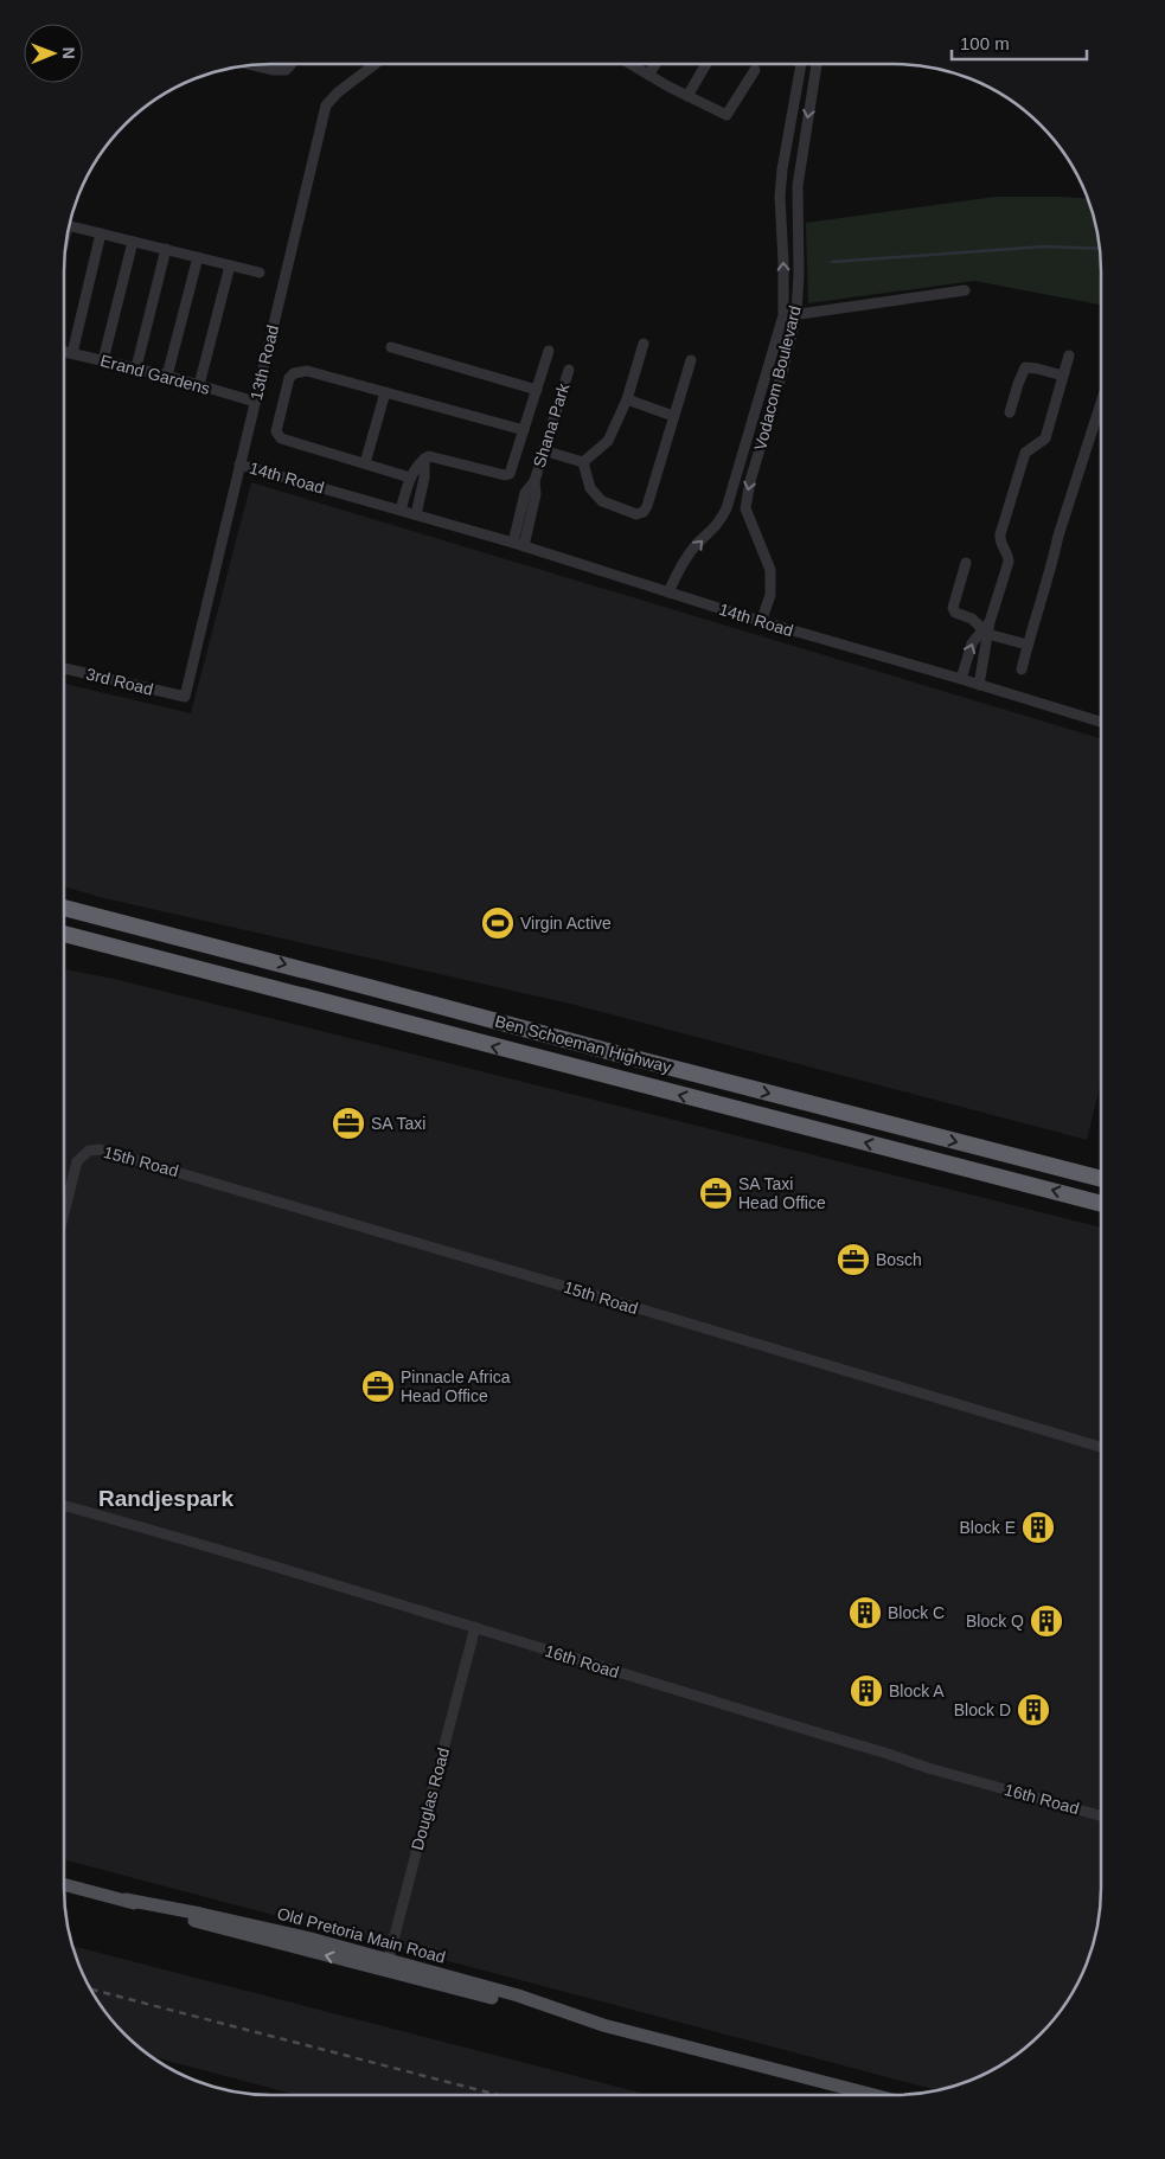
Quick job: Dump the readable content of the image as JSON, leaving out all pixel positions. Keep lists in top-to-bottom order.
{
  "streets": {
    "highway": ["Ben Schoeman Highway"],
    "main road": ["Old Pretoria Main Road"],
    "street": [
      "13th Road",
      "Erand Gardens",
      "Vodacom Boulevard",
      "Shana Park",
      "14th Road",
      "3rd Road",
      "15th Road",
      "16th Road",
      "Douglas Road"
    ]
  },
  "crossings": [
    ["13th Road", "Erand Gardens"],
    ["13th Road", "14th Road"],
    ["13th Road", "3rd Road"],
    ["Vodacom Boulevard", "14th Road"],
    ["Shana Park", "14th Road"],
    ["16th Road", "Douglas Road"],
    ["Douglas Road", "Old Pretoria Main Road"]
  ],
  "districts": ["Randjespark"],
  "places": {
    "sports": ["Virgin Active"],
    "office": [
      "SA Taxi",
      "SA Taxi Head Office",
      "Bosch",
      "Pinnacle Africa Head Office"
    ],
    "building": [
      "Block E",
      "Block C",
      "Block Q",
      "Block A",
      "Block D"
    ]
  },
  "scale_bar": "100 m",
  "north": "right"
}
